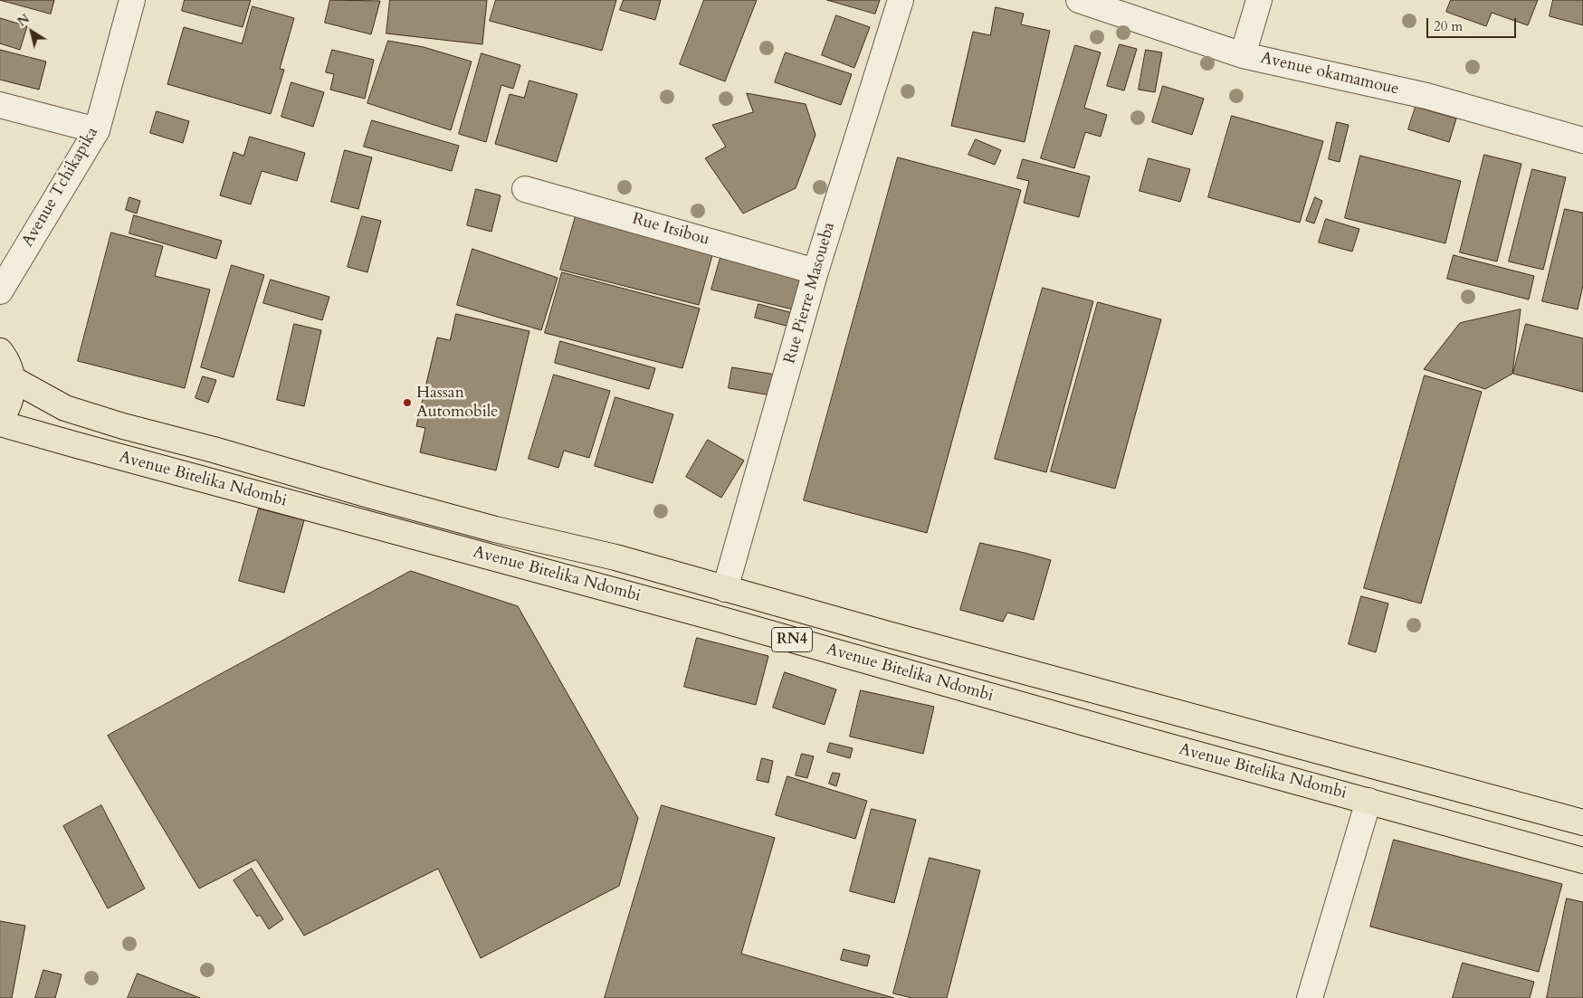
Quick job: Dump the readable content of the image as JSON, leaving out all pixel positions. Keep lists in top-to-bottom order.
{
  "streets": {
    "highway": ["Avenue Bitelika Ndombi", "RN4"],
    "street": [
      "Avenue okamamoue",
      "Avenue Tchikapika",
      "Rue Itsibou",
      "Rue Pierre Masoueba"
    ]
  },
  "crossings": [
    ["Rue Itsibou", "Rue Pierre Masoueba"],
    ["Rue Pierre Masoueba", "Avenue Bitelika Ndombi"]
  ],
  "places": ["Hassan Automobile"],
  "scale_bar": "20 m",
  "north": "top left"
}
